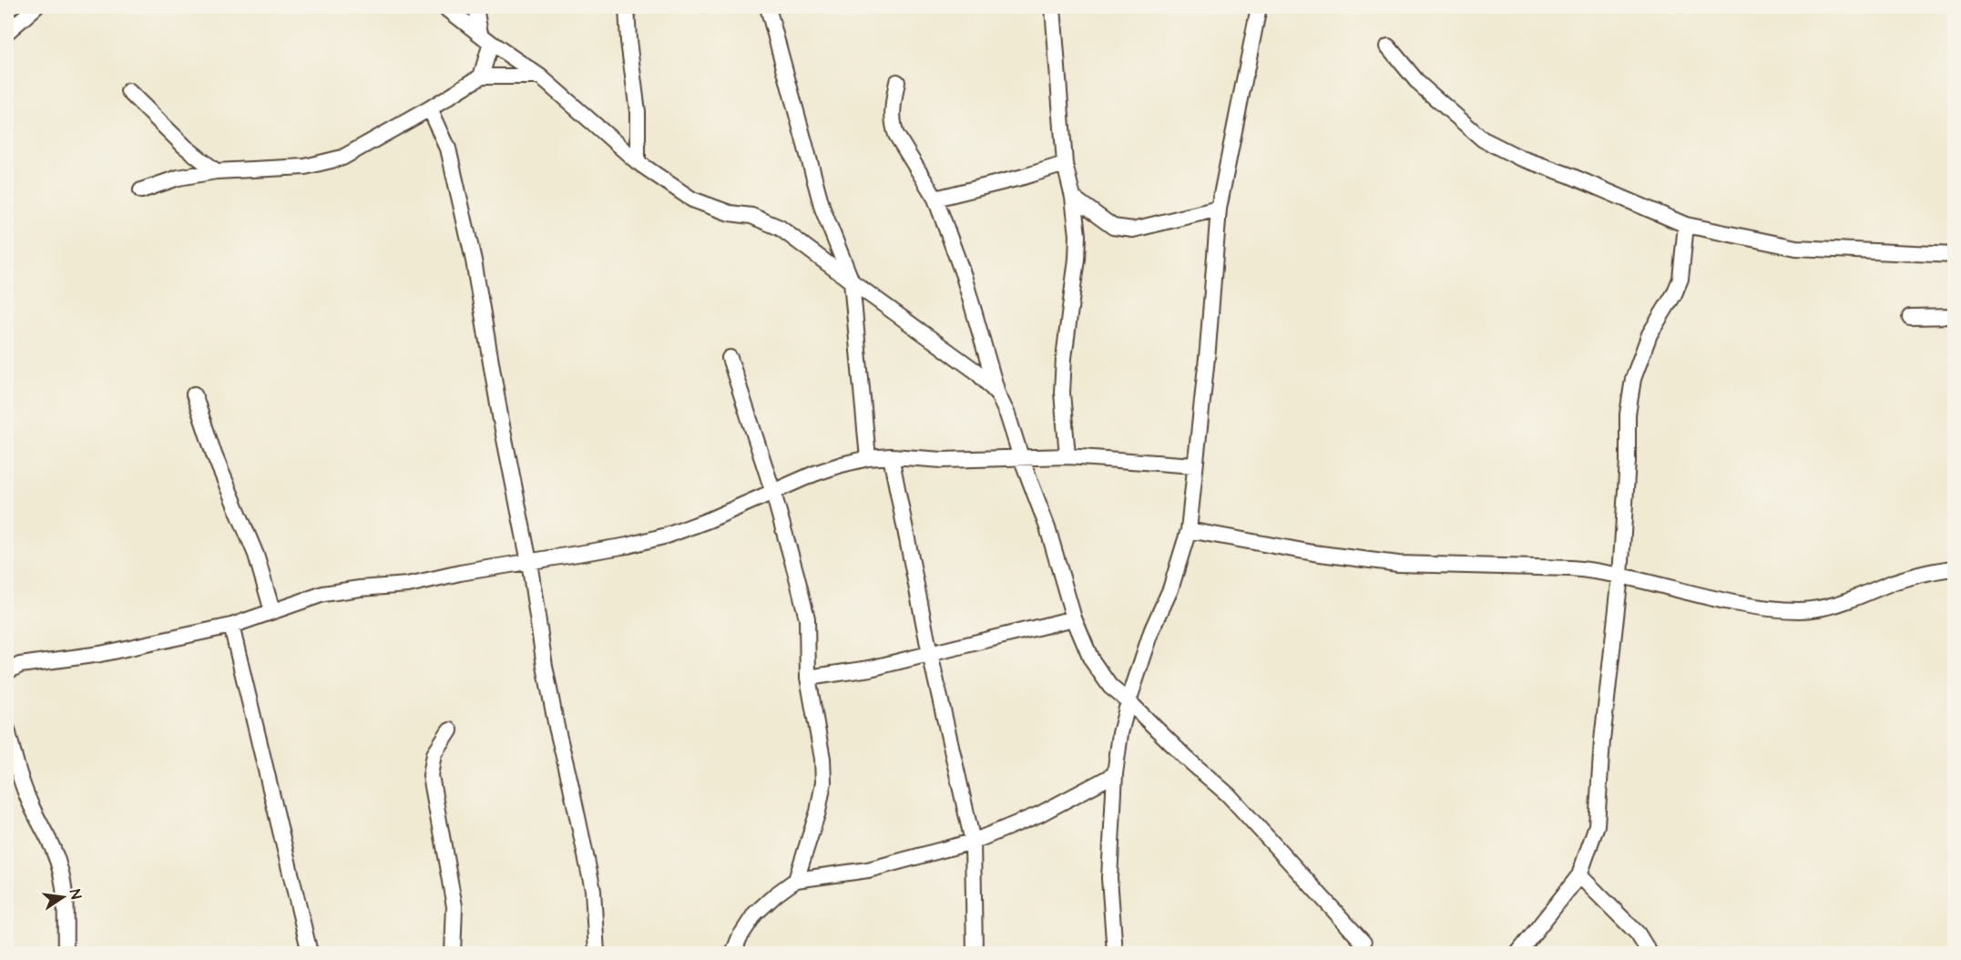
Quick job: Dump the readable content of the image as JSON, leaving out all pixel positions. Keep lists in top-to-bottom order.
{
  "north": "right"
}
